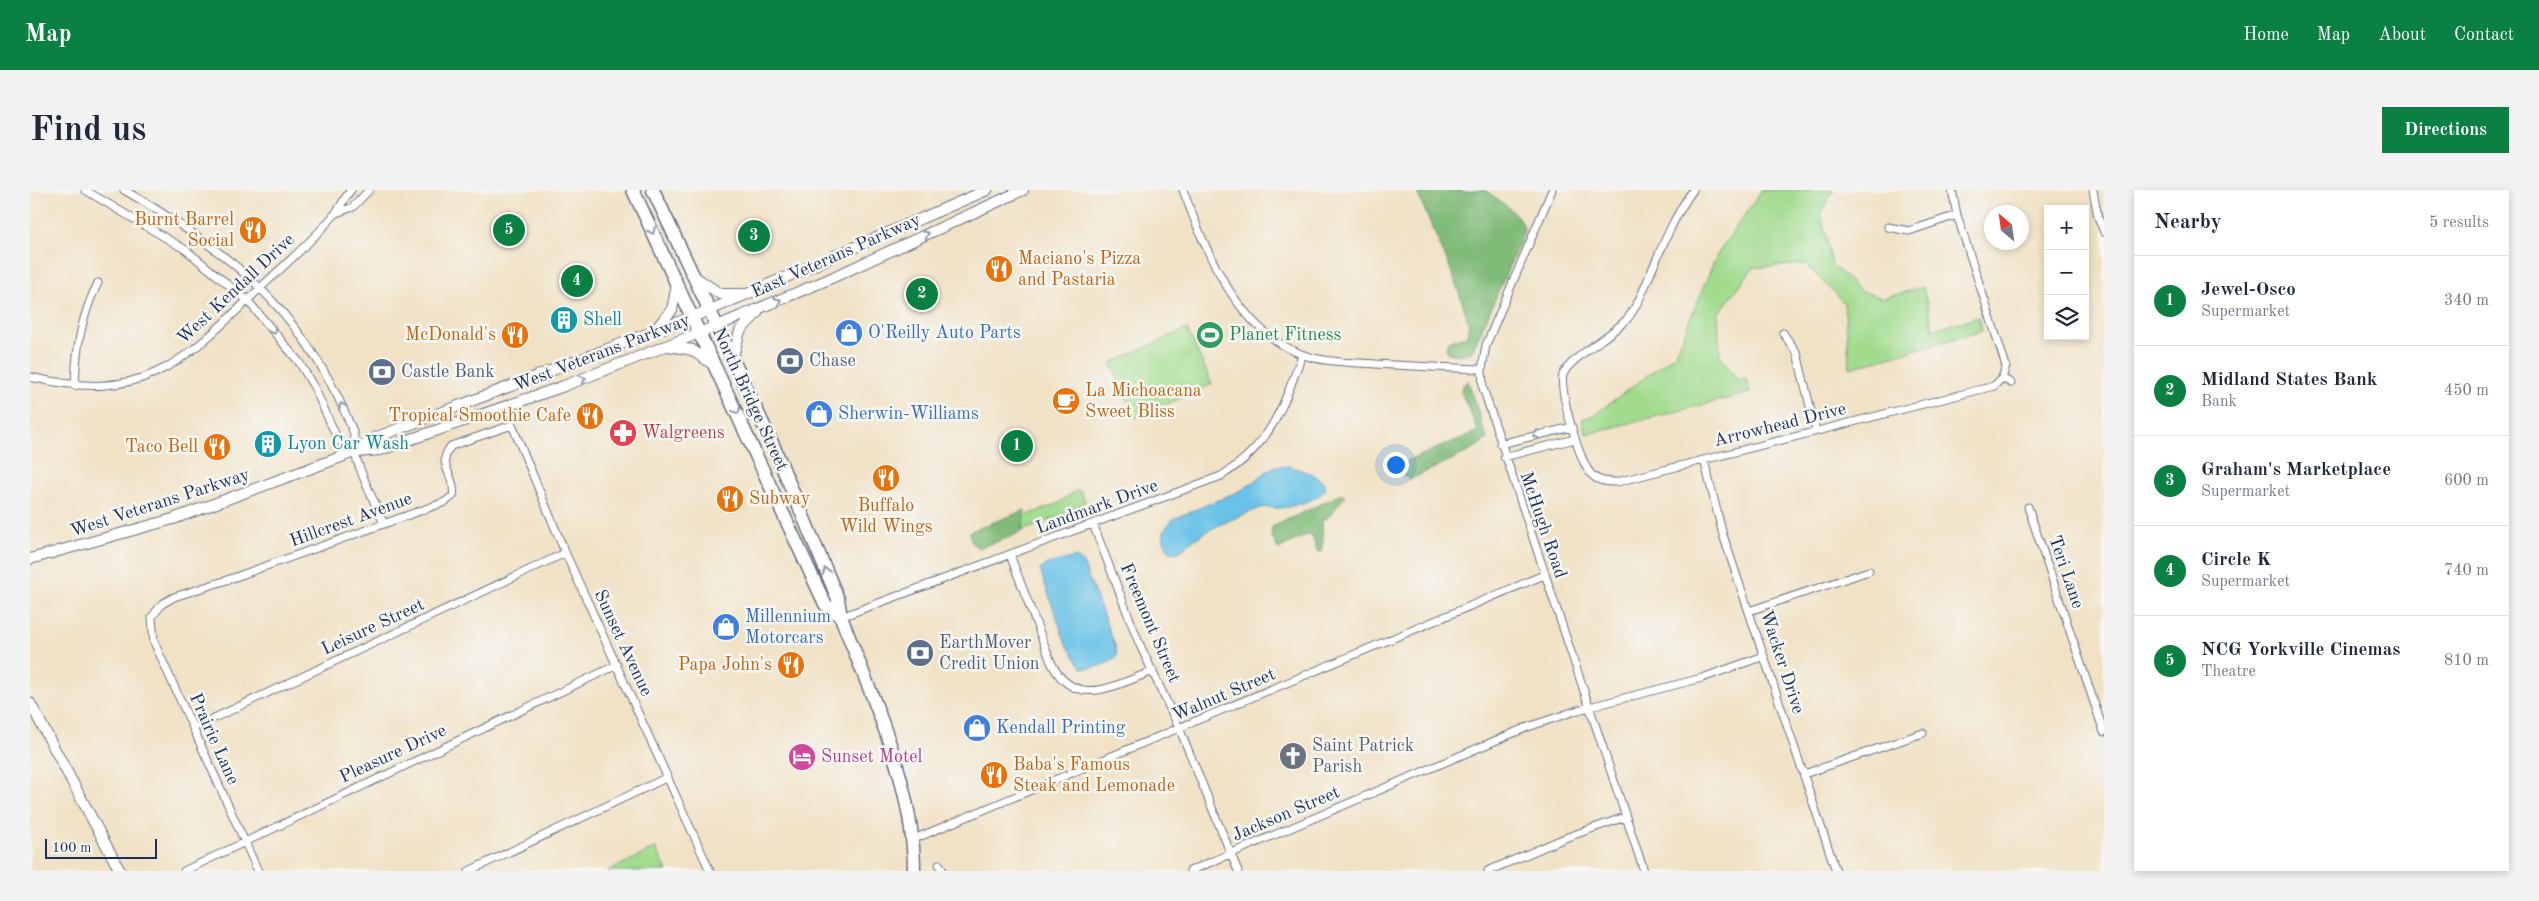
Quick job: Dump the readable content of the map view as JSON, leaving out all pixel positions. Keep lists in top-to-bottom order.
{
  "streets": {
    "highway": ["North Bridge Street"],
    "main road": ["East Veterans Parkway", "West Veterans Parkway"],
    "street": [
      "West Kendall Drive",
      "Arrowhead Drive",
      "Landmark Drive",
      "Hillcrest Avenue",
      "McHugh Road",
      "Teri Lane",
      "Freemont Street",
      "Leisure Street",
      "Sunset Avenue",
      "Wacker Drive",
      "Walnut Street",
      "Prairie Lane",
      "Pleasure Drive",
      "Jackson Street"
    ]
  },
  "crossings": [
    ["East Veterans Parkway", "West Veterans Parkway"],
    ["East Veterans Parkway", "North Bridge Street"],
    ["West Veterans Parkway", "North Bridge Street"],
    ["North Bridge Street", "Landmark Drive"],
    ["North Bridge Street", "Walnut Street"],
    ["Arrowhead Drive", "Wacker Drive"],
    ["Landmark Drive", "Freemont Street"],
    ["Hillcrest Avenue", "Sunset Avenue"],
    ["Hillcrest Avenue", "Prairie Lane"],
    ["McHugh Road", "Walnut Street"],
    ["McHugh Road", "Jackson Street"],
    ["Freemont Street", "Walnut Street"],
    ["Freemont Street", "Jackson Street"],
    ["Leisure Street", "Sunset Avenue"],
    ["Leisure Street", "Prairie Lane"],
    ["Sunset Avenue", "Pleasure Drive"],
    ["Wacker Drive", "Jackson Street"],
    ["Prairie Lane", "Pleasure Drive"]
  ],
  "places": {
    "restaurant": [
      "Burnt Barrel Social",
      "Maciano's Pizza and Pastaria",
      "McDonald's",
      "Tropical Smoothie Cafe",
      "Taco Bell",
      "Buffalo Wild Wings",
      "Subway",
      "Papa John's",
      "Baba's Famous Steak and Lemonade"
    ],
    "building": ["Shell", "Lyon Car Wash"],
    "shop": [
      "O'Reilly Auto Parts",
      "Sherwin-Williams",
      "Millennium Motorcars",
      "Kendall Printing"
    ],
    "sports": ["Planet Fitness"],
    "bank": ["Chase", "Castle Bank", "EarthMover Credit Union"],
    "cafe": ["La Michoacana Sweet Bliss"],
    "pharmacy": ["Walgreens"],
    "church": ["Saint Patrick Parish"],
    "hotel": ["Sunset Motel"]
  },
  "scale_bar": "100 m",
  "north": "top left",
  "page": {
    "header": "Map",
    "nav": [
      "Home",
      "Map",
      "About",
      "Contact"
    ],
    "buttons": "Directions",
    "title": "Find us",
    "heading": ["Nearby", "5 results"],
    "map_buttons": ["+", "−"],
    "pins": [
      "5",
      "3",
      "4",
      "2",
      "1"
    ],
    "list": [
      {
        "mark": "1",
        "name": "Jewel-Osco",
        "note": "Supermarket",
        "value": "340 m"
      },
      {
        "mark": "2",
        "name": "Midland States Bank",
        "note": "Bank",
        "value": "450 m"
      },
      {
        "mark": "3",
        "name": "Graham's Marketplace",
        "note": "Supermarket",
        "value": "600 m"
      },
      {
        "mark": "4",
        "name": "Circle K",
        "note": "Supermarket",
        "value": "740 m"
      },
      {
        "mark": "5",
        "name": "NCG Yorkville Cinemas",
        "note": "Theatre",
        "value": "810 m"
      }
    ],
    "scale": "100 m"
  }
}
